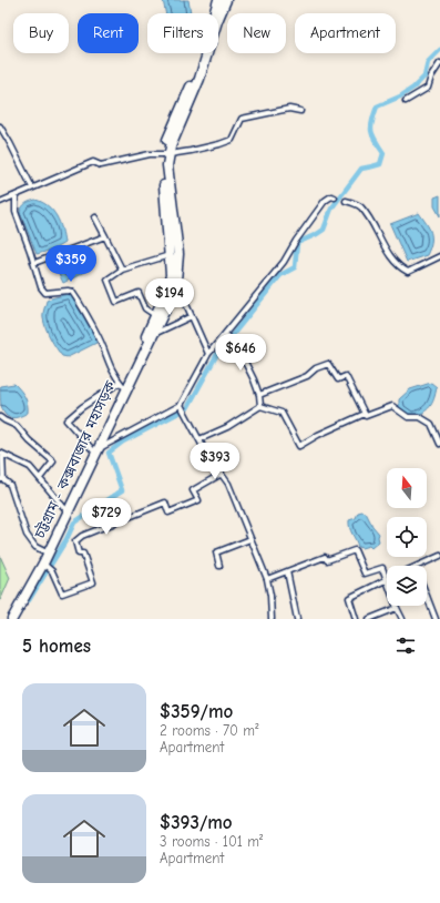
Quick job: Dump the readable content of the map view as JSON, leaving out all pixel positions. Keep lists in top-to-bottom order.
{
  "streets": {
    "highway": ["চট্টগ্রাম - কক্সবাজার মহাসড়ক"]
  },
  "north": "top",
  "page": {
    "chip": [
      "Buy",
      "Rent",
      "Filters",
      "New",
      "Apartment"
    ],
    "price": [
      "$359",
      "$194",
      "$646",
      "$393",
      "$729"
    ],
    "heading": "5 homes",
    "list": [
      {
        "name": "$359/mo",
        "note": "2 rooms · 70 m² · Apartment"
      },
      {
        "name": "$393/mo",
        "note": "3 rooms · 101 m² · Apartment"
      }
    ]
  }
}
